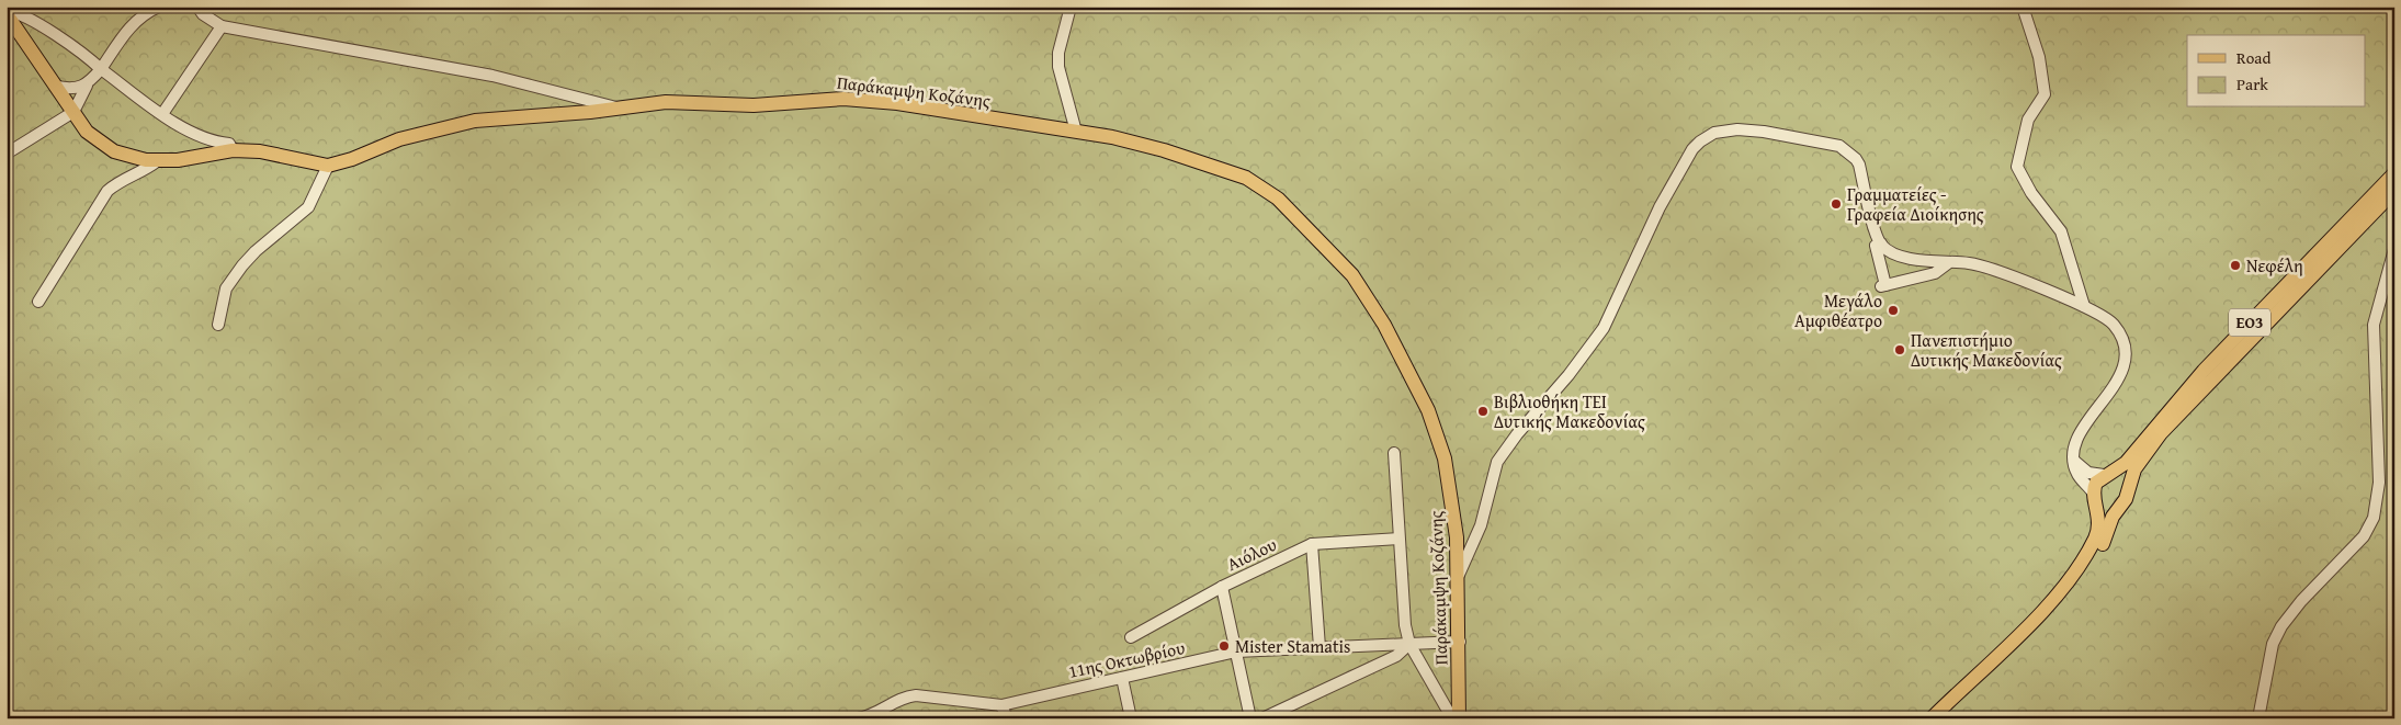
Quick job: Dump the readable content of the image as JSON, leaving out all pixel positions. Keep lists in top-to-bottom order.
{
  "streets": {
    "main road": ["Παράκαμψη Κοζάνης", "ΕΟ3"],
    "street": ["Αιόλου", "11ης Οκτωβρίου"]
  },
  "crossings": [
    ["Παράκαμψη Κοζάνης", "11ης Οκτωβρίου"]
  ],
  "places": [
    "Γραμματείες - Γραφεία Διοίκησης",
    "Νεφέλη",
    "Μεγάλο Αμφιθέατρο",
    "Πανεπιστήμιο Δυτικής Μακεδονίας",
    "Βιβλιοθήκη ΤΕΙ Δυτικής Μακεδονίας",
    "Mister Stamatis"
  ],
  "legend": ["Road", "Park"]
}
